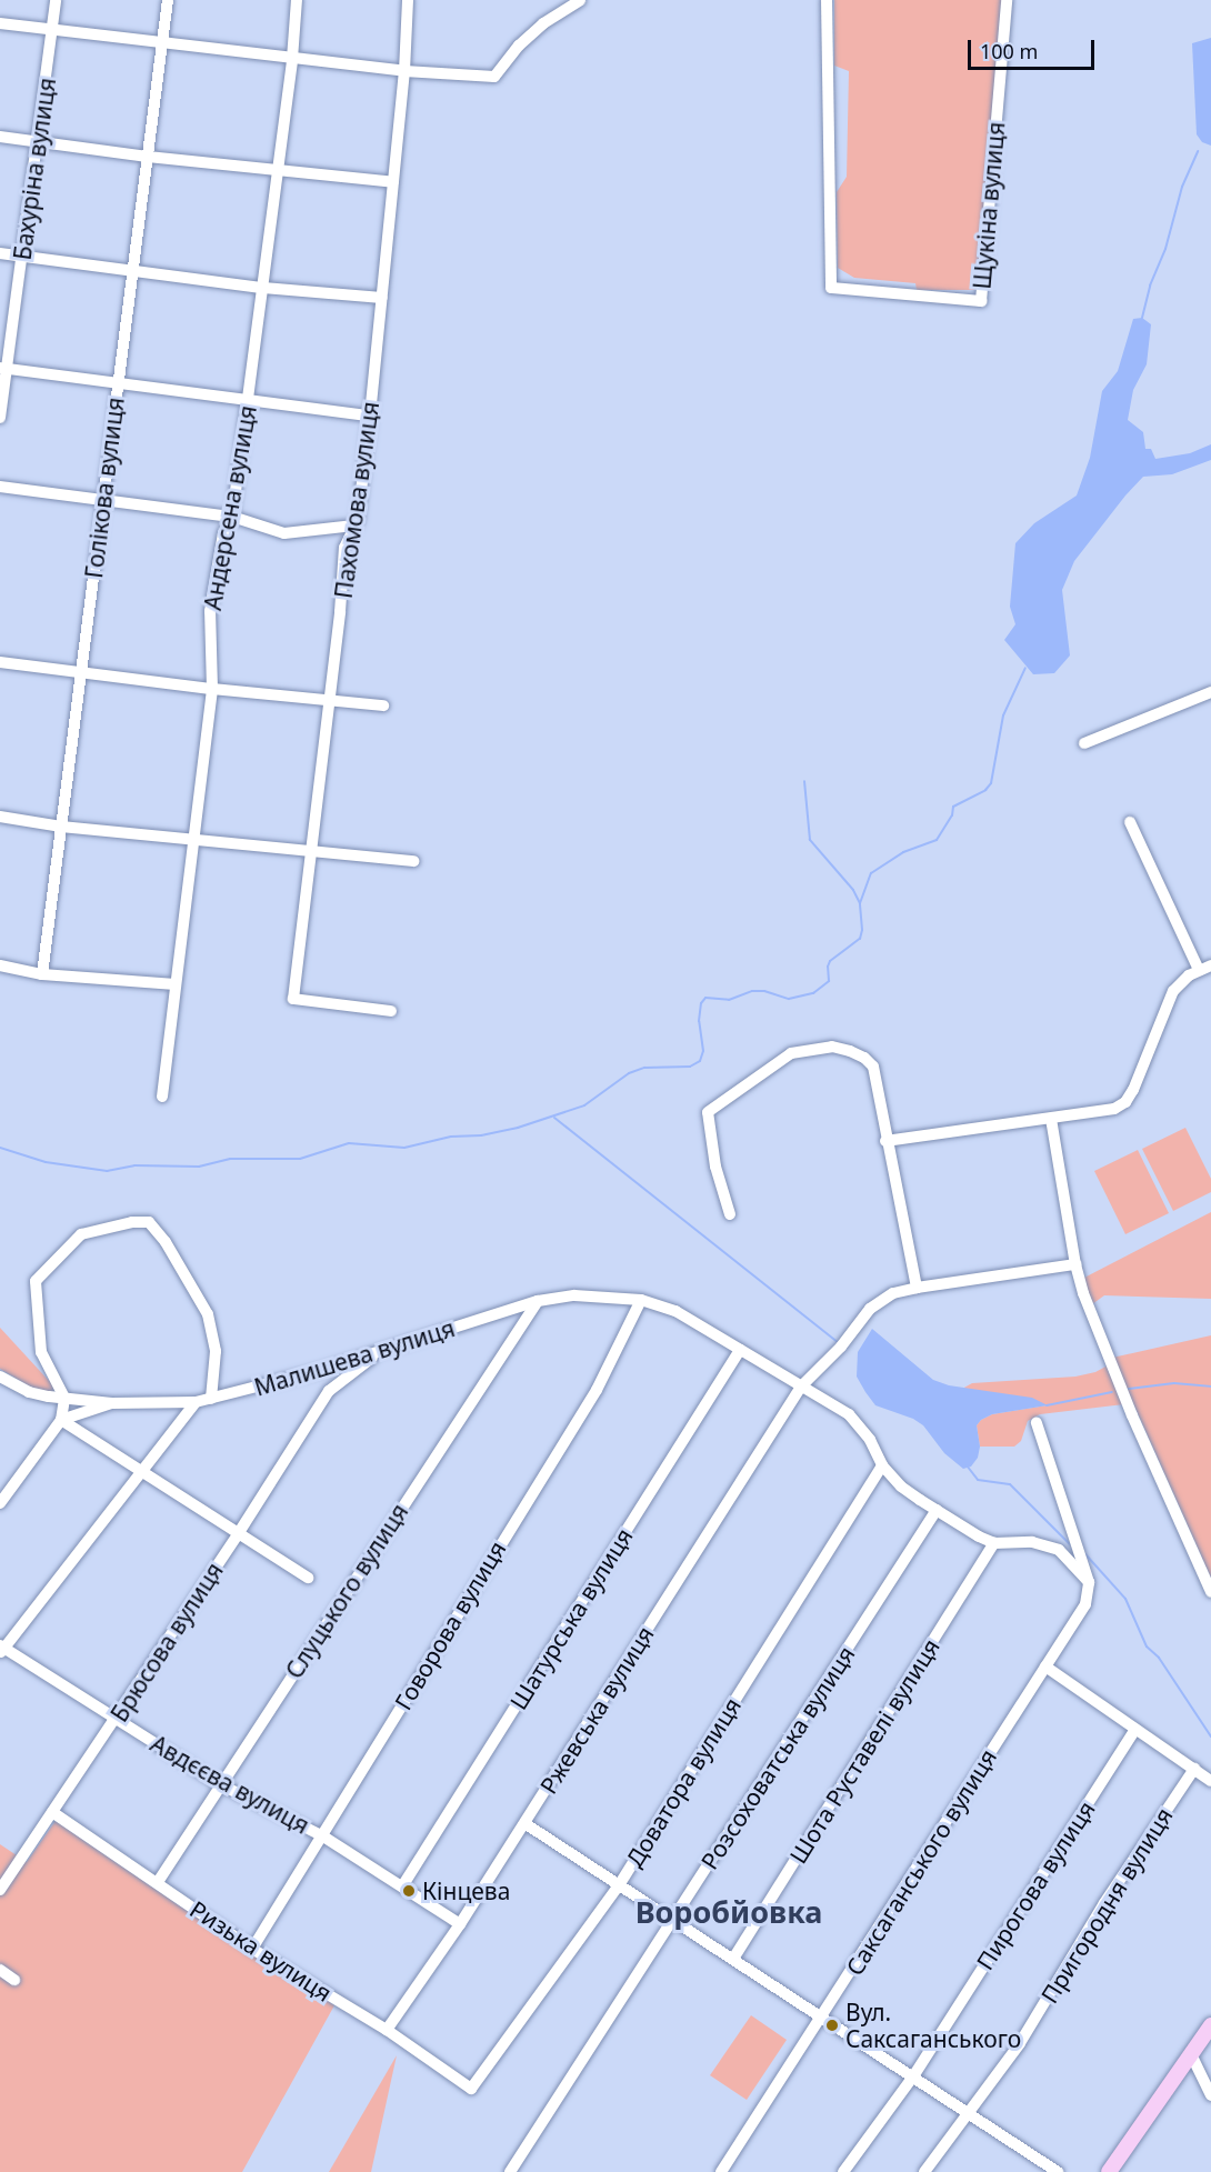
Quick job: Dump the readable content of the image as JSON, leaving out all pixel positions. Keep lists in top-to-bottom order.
{
  "streets": {
    "street": [
      "Бахуріна вулиця",
      "Щукіна вулиця",
      "Голікова вулиця",
      "Пахомова вулиця",
      "Андерсена вулиця",
      "Малишева вулиця",
      "Слуцького вулиця",
      "Шатурська вулиця",
      "Говорова вулиця",
      "Брюсова вулиця",
      "Ржевська вулиця",
      "Шота Руставелі вулиця",
      "Розсоховатська вулиця",
      "Доватора вулиця",
      "Авдєєва вулиця",
      "Саксаганського вулиця",
      "Пирогова вулиця",
      "Пригородня вулиця",
      "Ризька вулиця"
    ]
  },
  "crossings": [
    ["Малишева вулиця", "Слуцького вулиця"],
    ["Малишева вулиця", "Шатурська вулиця"],
    ["Малишева вулиця", "Говорова вулиця"],
    ["Малишева вулиця", "Брюсова вулиця"],
    ["Малишева вулиця", "Ржевська вулиця"],
    ["Малишева вулиця", "Шота Руставелі вулиця"],
    ["Малишева вулиця", "Розсоховатська вулиця"],
    ["Малишева вулиця", "Доватора вулиця"],
    ["Слуцького вулиця", "Авдєєва вулиця"],
    ["Слуцького вулиця", "Ризька вулиця"],
    ["Шатурська вулиця", "Авдєєва вулиця"],
    ["Говорова вулиця", "Авдєєва вулиця"],
    ["Говорова вулиця", "Ризька вулиця"],
    ["Брюсова вулиця", "Авдєєва вулиця"],
    ["Брюсова вулиця", "Ризька вулиця"],
    ["Ржевська вулиця", "Авдєєва вулиця"],
    ["Ржевська вулиця", "Ризька вулиця"],
    ["Доватора вулиця", "Ризька вулиця"]
  ],
  "districts": ["Воробйовка"],
  "places": ["Кінцева", "Вул. Саксаганського"],
  "scale_bar": "100 m"
}
